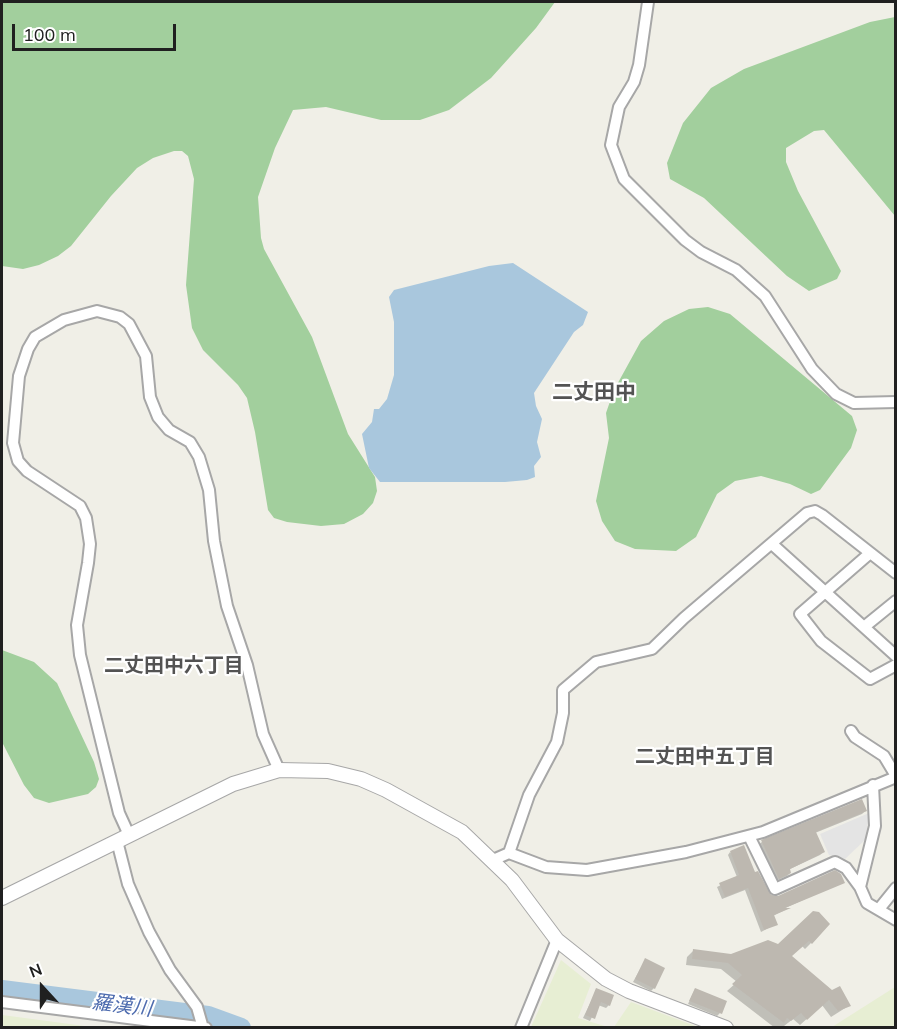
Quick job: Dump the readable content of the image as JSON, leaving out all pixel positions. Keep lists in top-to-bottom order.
{
  "districts": ["二丈田中", "二丈田中六丁目", "二丈田中五丁目"],
  "water": ["羅漢川"],
  "scale_bar": "100 m",
  "north": "top"
}
